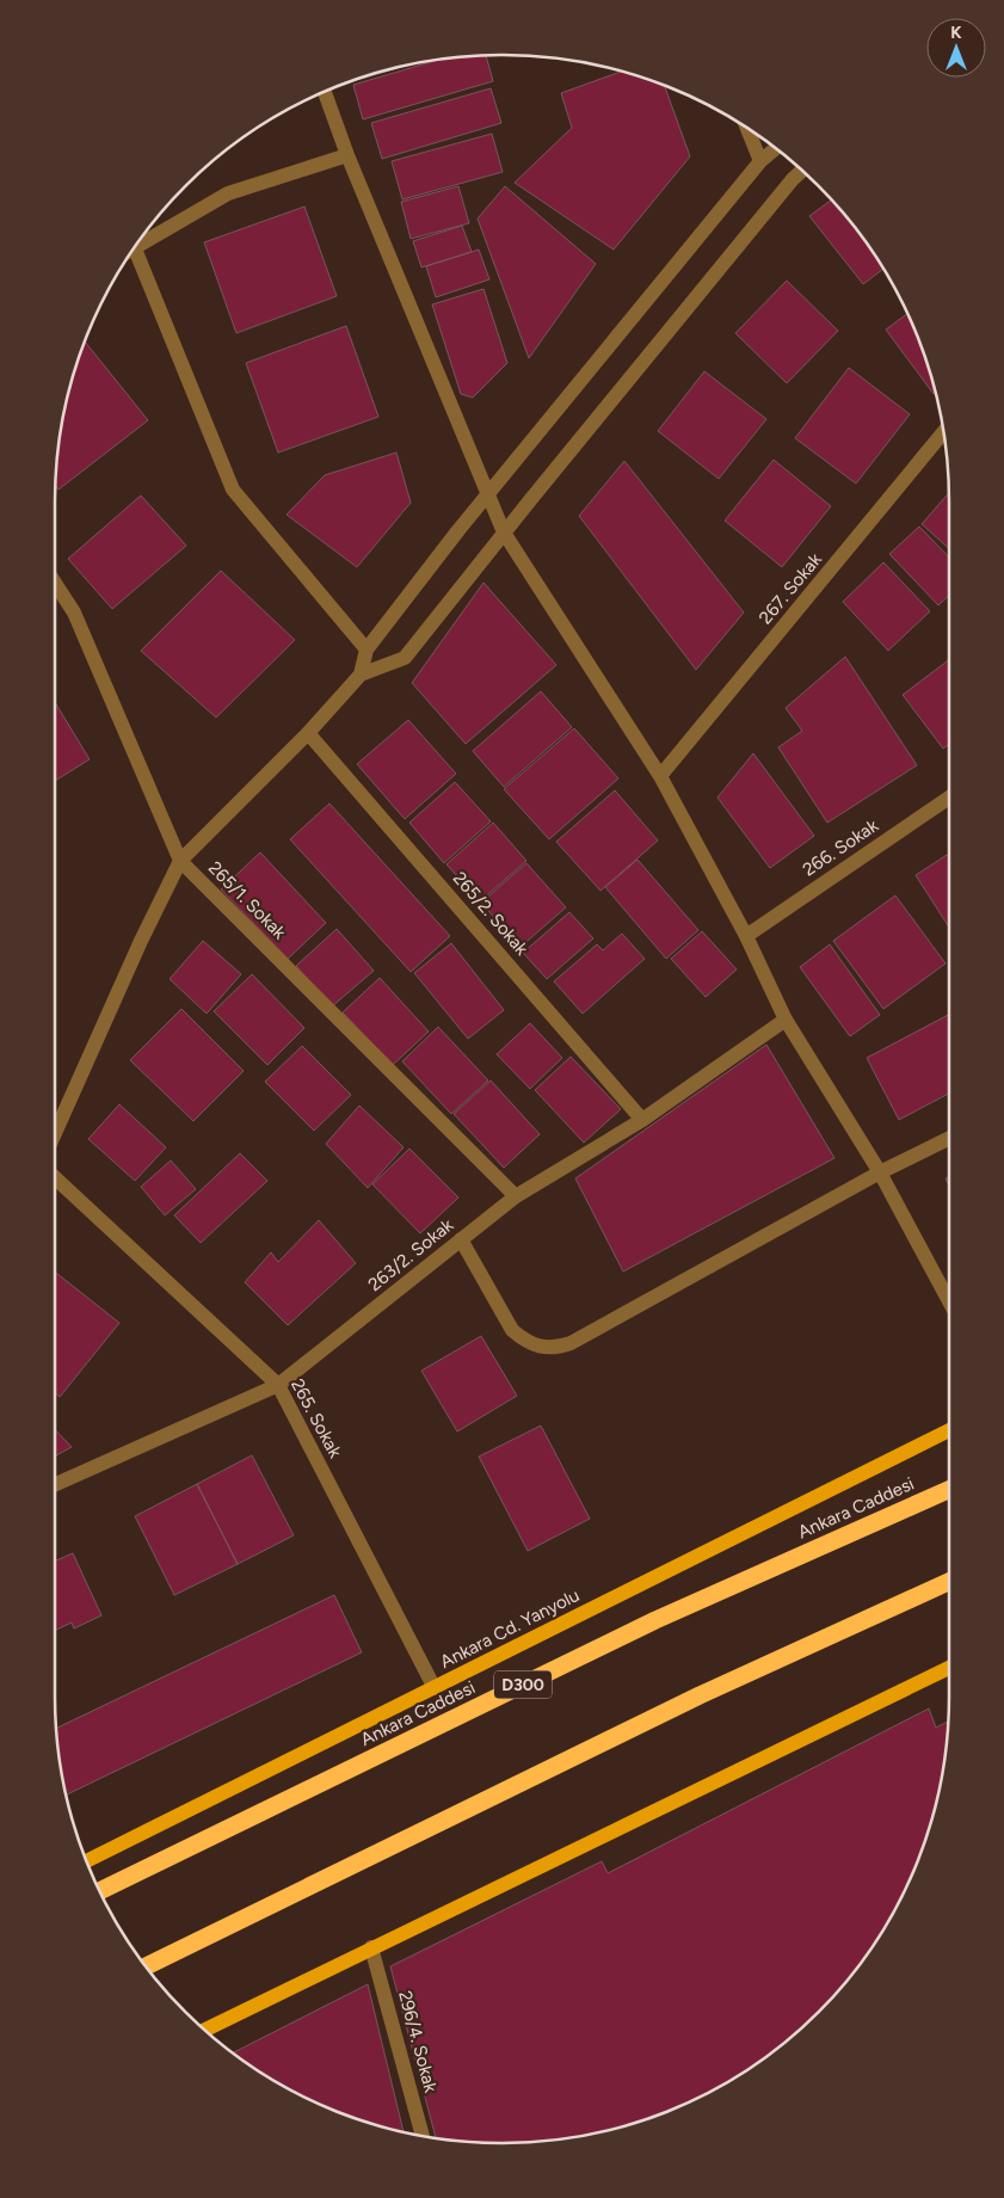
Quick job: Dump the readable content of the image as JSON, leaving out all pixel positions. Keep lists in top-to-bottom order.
{
  "streets": {
    "highway": ["Ankara Caddesi", "D300"],
    "main road": ["Ankara Cd. Yanyolu"],
    "street": [
      "267. Sokak",
      "266. Sokak",
      "265/1. Sokak",
      "265/2. Sokak",
      "263/2. Sokak",
      "265. Sokak",
      "296/4. Sokak"
    ]
  },
  "crossings": [
    ["265/1. Sokak", "263/2. Sokak"],
    ["265/2. Sokak", "263/2. Sokak"],
    ["263/2. Sokak", "265. Sokak"],
    ["265. Sokak", "Ankara Cd. Yanyolu"]
  ],
  "north": "top"
}
